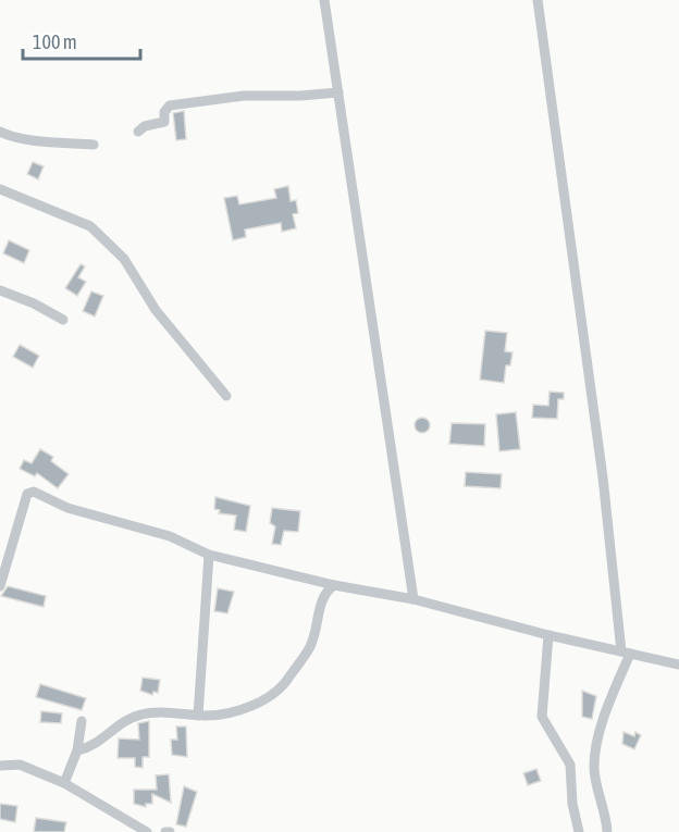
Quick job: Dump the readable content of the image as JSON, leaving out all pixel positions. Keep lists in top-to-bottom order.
{
  "scale_bar": "100 m"
}
